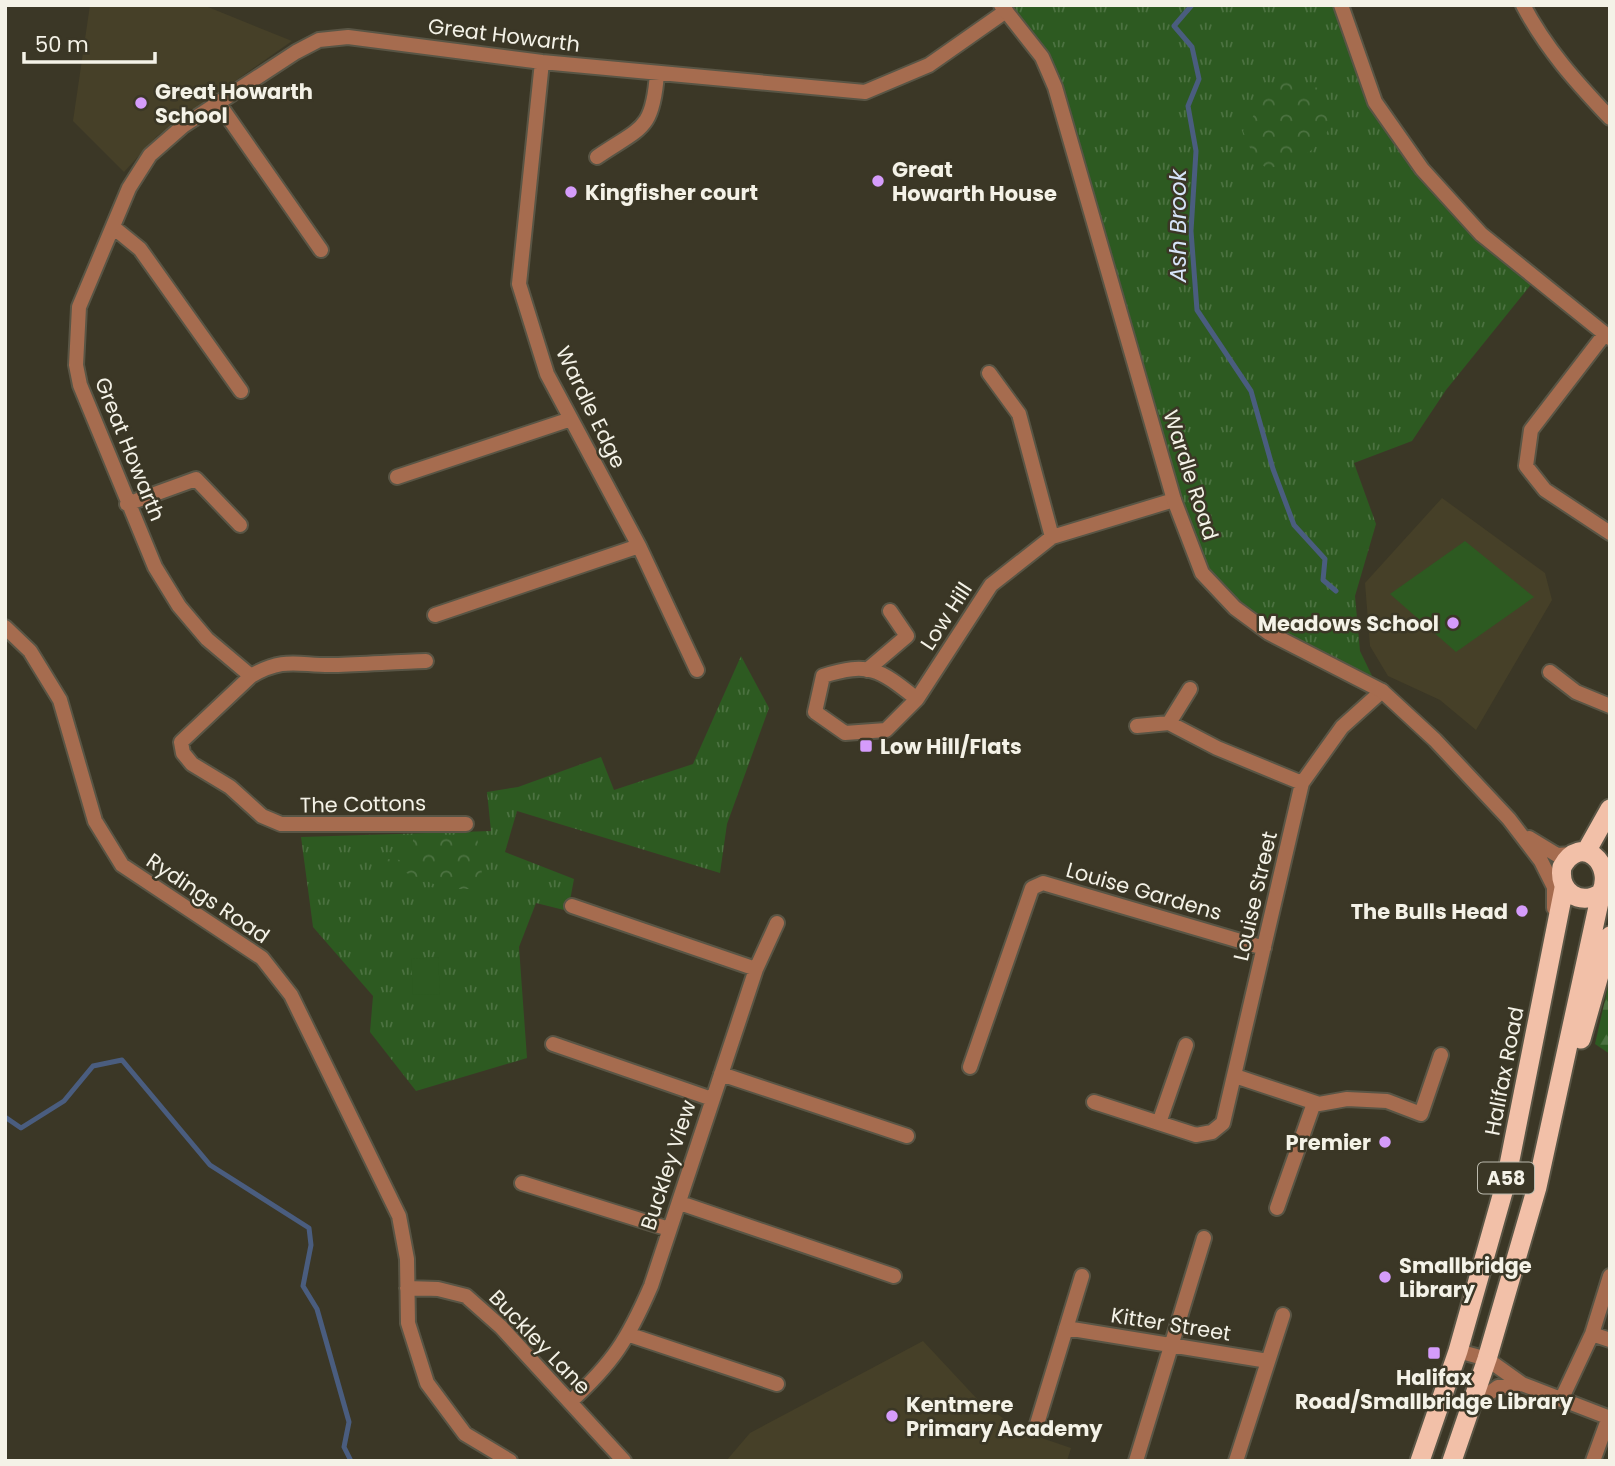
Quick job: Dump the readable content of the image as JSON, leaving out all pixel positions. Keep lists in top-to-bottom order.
{
  "streets": {
    "highway": ["Halifax Road", "A58"],
    "street": [
      "Great Howarth",
      "Wardle Edge",
      "Wardle Road",
      "Low Hill",
      "The Cottons",
      "Louise Gardens",
      "Louise Street",
      "Rydings Road",
      "Buckley View",
      "Kitter Street",
      "Buckley Lane"
    ]
  },
  "crossings": [
    ["Great Howarth", "Wardle Edge"],
    ["Great Howarth", "Wardle Road"],
    ["Great Howarth", "The Cottons"],
    ["Wardle Road", "Low Hill"],
    ["Wardle Road", "Louise Street"],
    ["Wardle Road", "Halifax Road"],
    ["Wardle Road", "A58"],
    ["Louise Gardens", "Louise Street"],
    ["Rydings Road", "Buckley Lane"],
    ["Halifax Road", "A58"],
    ["Buckley View", "Buckley Lane"]
  ],
  "water": ["Ash Brook"],
  "places": {
    "other": [
      "Great Howarth School",
      "Great Howarth House",
      "Kingfisher court",
      "Meadows School",
      "The Bulls Head",
      "Premier",
      "Smallbridge Library",
      "Kentmere Primary Academy"
    ],
    "transit": ["Low Hill/Flats", "Halifax Road/Smallbridge Library"]
  },
  "scale_bar": "50 m"
}
